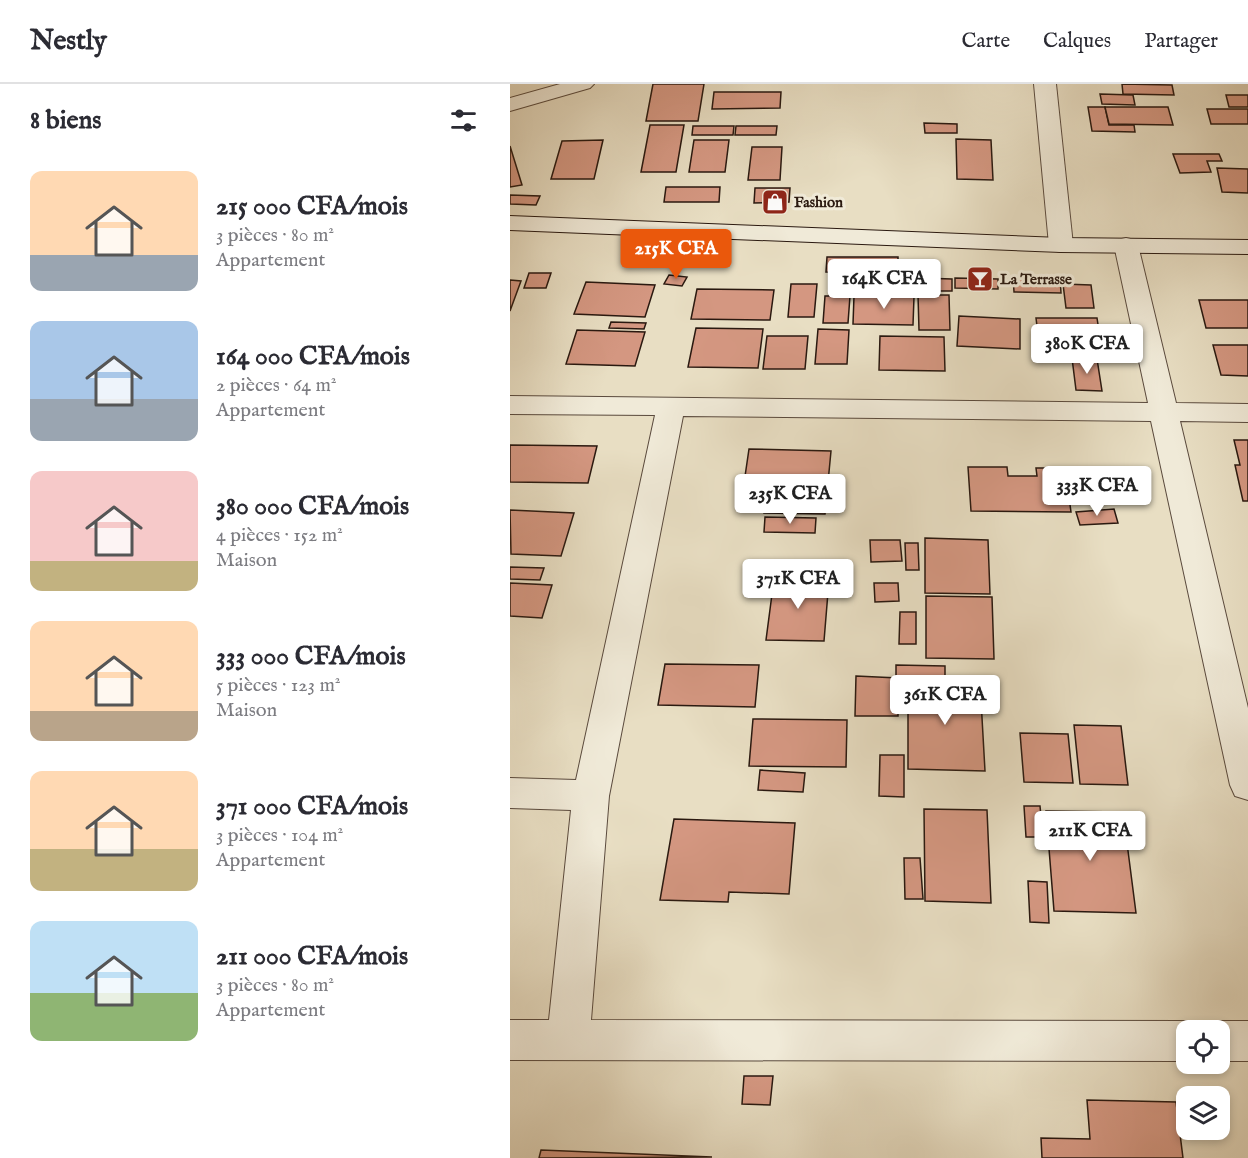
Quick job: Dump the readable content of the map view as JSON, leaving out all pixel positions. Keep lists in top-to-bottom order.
{
  "places": {
    "shop": ["Fashion"],
    "bar": ["La Terrasse"]
  },
  "page": {
    "header": "Nestly",
    "nav": ["Carte", "Calques", "Partager"],
    "heading": "8 biens",
    "list": [
      {
        "name": "215 000 CFA/mois",
        "note": "3 pièces · 80 m² · Appartement"
      },
      {
        "name": "164 000 CFA/mois",
        "note": "2 pièces · 64 m² · Appartement"
      },
      {
        "name": "380 000 CFA/mois",
        "note": "4 pièces · 152 m² · Maison"
      },
      {
        "name": "333 000 CFA/mois",
        "note": "5 pièces · 123 m² · Maison"
      },
      {
        "name": "371 000 CFA/mois",
        "note": "3 pièces · 104 m² · Appartement"
      },
      {
        "name": "211 000 CFA/mois",
        "note": "3 pièces · 80 m² · Appartement"
      }
    ],
    "price": [
      "215K CFA",
      "164K CFA",
      "380K CFA",
      "333K CFA",
      "235K CFA",
      "371K CFA",
      "361K CFA",
      "211K CFA"
    ]
  }
}
